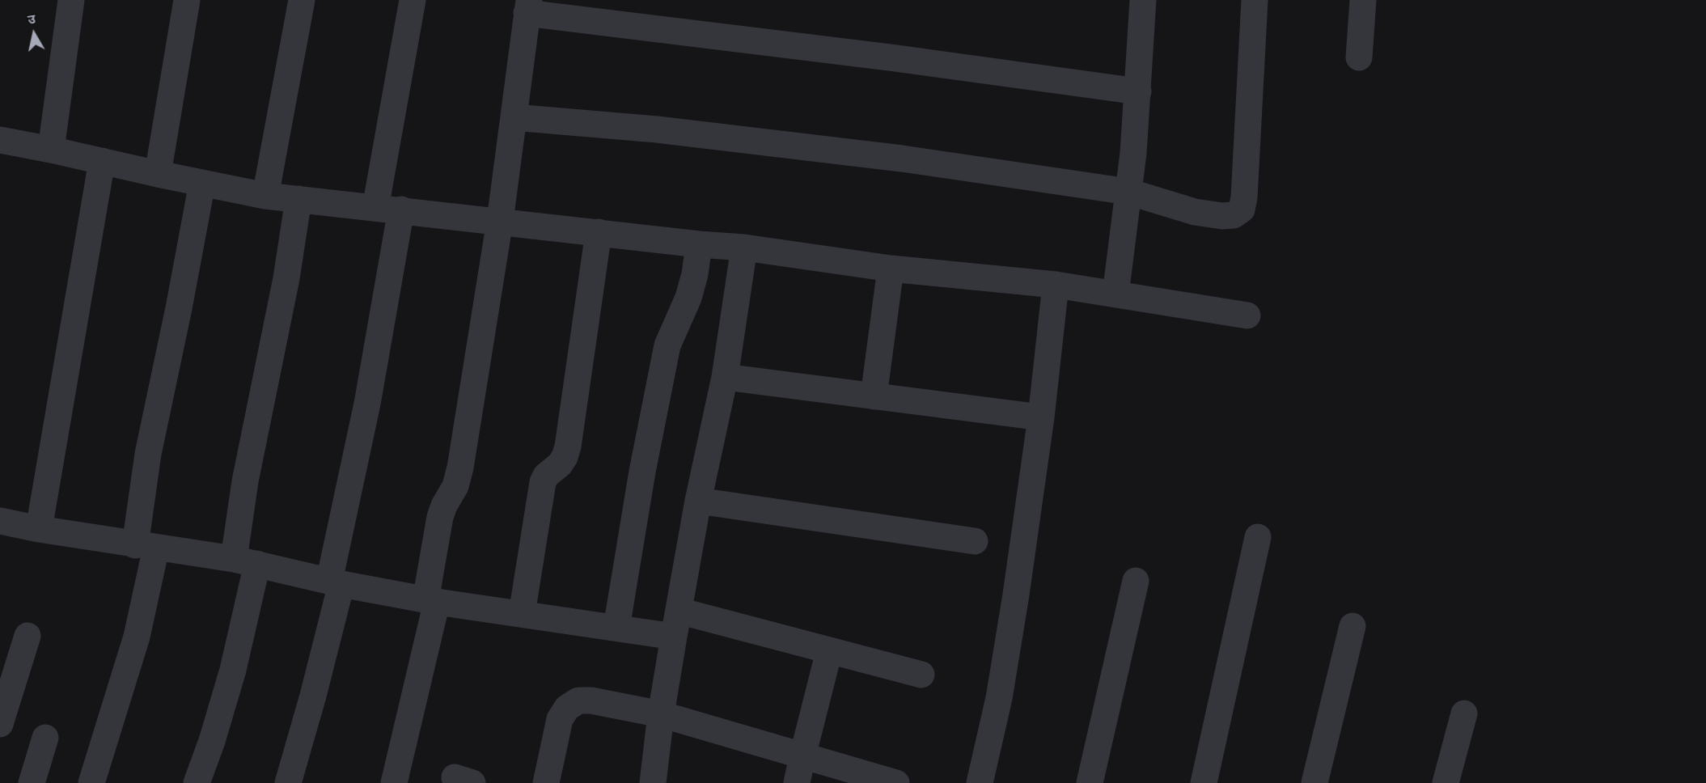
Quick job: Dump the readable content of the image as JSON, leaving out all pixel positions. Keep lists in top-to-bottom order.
{
  "north": "top"
}
